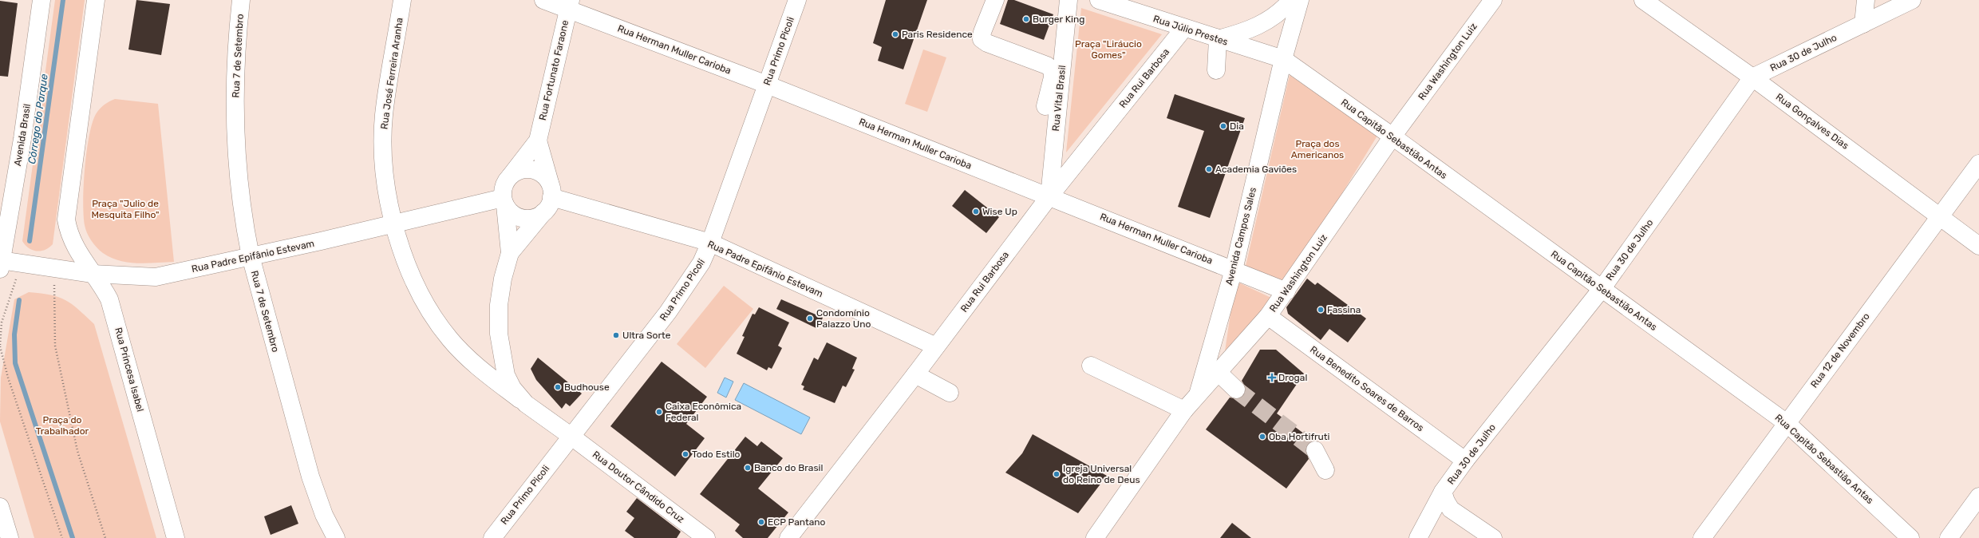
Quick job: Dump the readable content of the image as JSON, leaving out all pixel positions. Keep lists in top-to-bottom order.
{
  "streets": {
    "street": [
      "Rua Júlio Prestes",
      "Rua Herman Muller Carioba",
      "Rua Primo Picoli",
      "Rua 30 de Julho",
      "Rua 7 de Setembro",
      "Rua Washington Luiz",
      "Rua Fortunato Faraone",
      "Rua José Ferreira Aranha",
      "Rua Rui Barbosa",
      "Rua Vital Brasil",
      "Rua Gonçalves Dias",
      "Avenida Brasil",
      "Rua Capitão Sebastião Antas",
      "Avenida Campos Sales",
      "Rua Padre Epifânio Estevam",
      "Rua 12 de Novembro",
      "Rua Princesa Isabel",
      "Rua Benedito Soares de Barros",
      "Rua Doutor Cândido Cruz"
    ]
  },
  "crossings": [
    ["Rua Júlio Prestes", "Rua Rui Barbosa"],
    ["Rua Júlio Prestes", "Rua Capitão Sebastião Antas"],
    ["Rua Júlio Prestes", "Avenida Campos Sales"],
    ["Rua Herman Muller Carioba", "Rua Primo Picoli"],
    ["Rua Herman Muller Carioba", "Rua Washington Luiz"],
    ["Rua Herman Muller Carioba", "Rua Fortunato Faraone"],
    ["Rua Herman Muller Carioba", "Rua Rui Barbosa"],
    ["Rua Herman Muller Carioba", "Rua Vital Brasil"],
    ["Rua Herman Muller Carioba", "Avenida Campos Sales"],
    ["Rua Primo Picoli", "Rua Padre Epifânio Estevam"],
    ["Rua Primo Picoli", "Rua Doutor Cândido Cruz"],
    ["Rua 30 de Julho", "Rua Gonçalves Dias"],
    ["Rua 30 de Julho", "Rua Capitão Sebastião Antas"],
    ["Rua 30 de Julho", "Rua Benedito Soares de Barros"],
    ["Rua 7 de Setembro", "Rua Padre Epifânio Estevam"],
    ["Rua Washington Luiz", "Rua Capitão Sebastião Antas"],
    ["Rua Washington Luiz", "Avenida Campos Sales"],
    ["Rua Washington Luiz", "Rua Benedito Soares de Barros"],
    ["Rua José Ferreira Aranha", "Rua Padre Epifânio Estevam"],
    ["Rua José Ferreira Aranha", "Rua Doutor Cândido Cruz"],
    ["Rua Rui Barbosa", "Rua Vital Brasil"],
    ["Rua Rui Barbosa", "Rua Padre Epifânio Estevam"],
    ["Rua Gonçalves Dias", "Rua 12 de Novembro"],
    ["Avenida Brasil", "Rua Padre Epifânio Estevam"],
    ["Rua Capitão Sebastião Antas", "Avenida Campos Sales"],
    ["Rua Capitão Sebastião Antas", "Rua 12 de Novembro"],
    ["Rua Padre Epifânio Estevam", "Rua Princesa Isabel"]
  ],
  "water": ["Córrego do Parque"],
  "parks": [
    "Praça \"Liráucio Gomes\"",
    "Praça dos Americanos",
    "Praça \"Julio de Mesquita Filho\"",
    "Praça do Trabalhador"
  ],
  "places": {
    "other": [
      "Burger King",
      "Paris Residence",
      "Dia",
      "Academia Gaviões",
      "Wise Up",
      "Fassina",
      "Condomínio Palazzo Uno",
      "Ultra Sorte",
      "Budhouse",
      "Caixa Econômica Federal",
      "Oba Hortifruti",
      "Todo Estilo",
      "Banco do Brasil",
      "Igreja Universal do Reino de Deus",
      "ECP Pantano"
    ],
    "health": ["Drogal"]
  }
}
